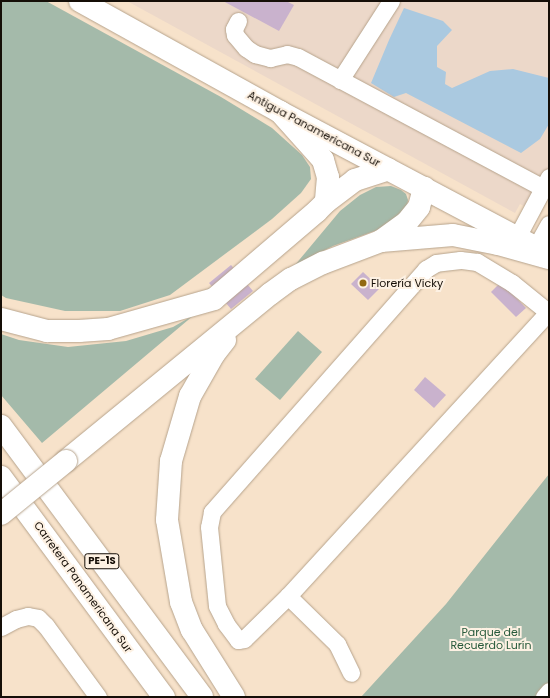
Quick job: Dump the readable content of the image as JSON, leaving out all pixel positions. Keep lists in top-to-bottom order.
{
  "streets": {
    "main road": ["Antigua Panamericana Sur", "PE-1S", "Carretera Panamericana Sur"]
  },
  "parks": ["Parque del Recuerdo Lurín"],
  "places": ["Florería Vicky"]
}
